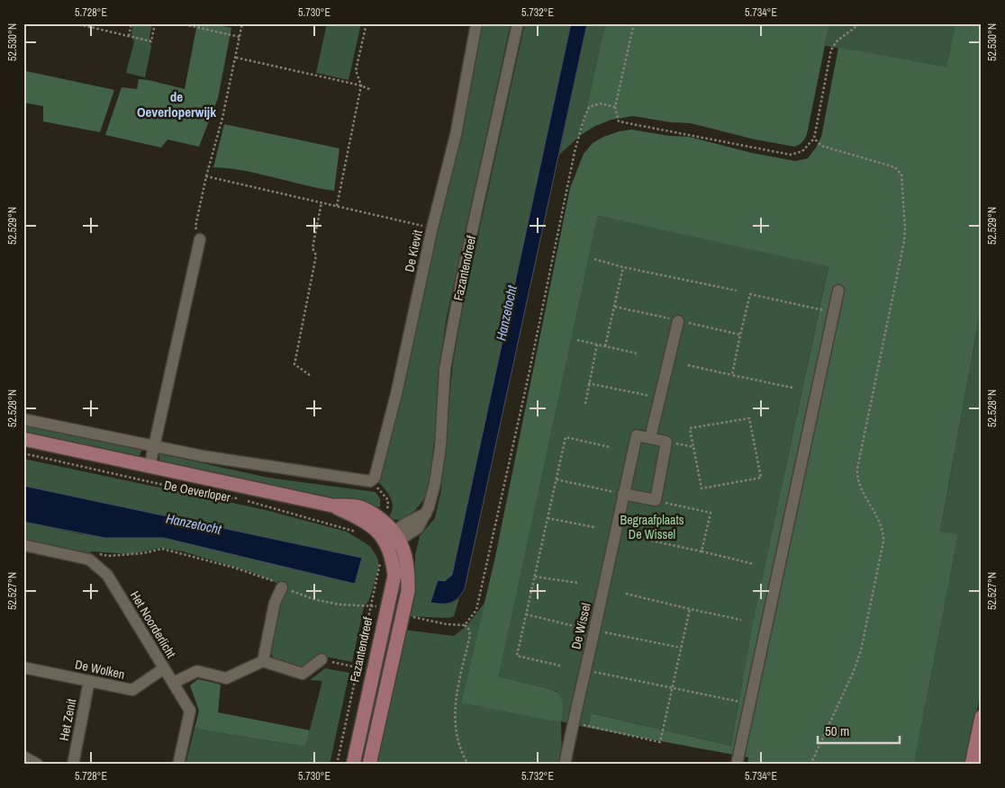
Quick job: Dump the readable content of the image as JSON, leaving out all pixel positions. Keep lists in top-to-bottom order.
{
  "streets": {
    "main road": ["Fazantendreef", "De Oeverloper"],
    "street": [
      "De Kievit",
      "Het Noorderlicht",
      "De Wissel",
      "De Wolken",
      "Het Zenit"
    ]
  },
  "crossings": [
    ["Fazantendreef", "De Oeverloper"],
    ["Het Noorderlicht", "De Wolken"],
    ["De Wolken", "Het Zenit"]
  ],
  "districts": ["de Oeverloperwijk"],
  "water": ["Hanzetocht"],
  "parks": ["Begraafplaats De Wissel"],
  "scale_bar": "50 m",
  "coordinates": [
    "5.728°E",
    "5.730°E",
    "5.732°E",
    "5.734°E",
    "52.530°N",
    "52.529°N",
    "52.528°N",
    "52.527°N"
  ]
}
